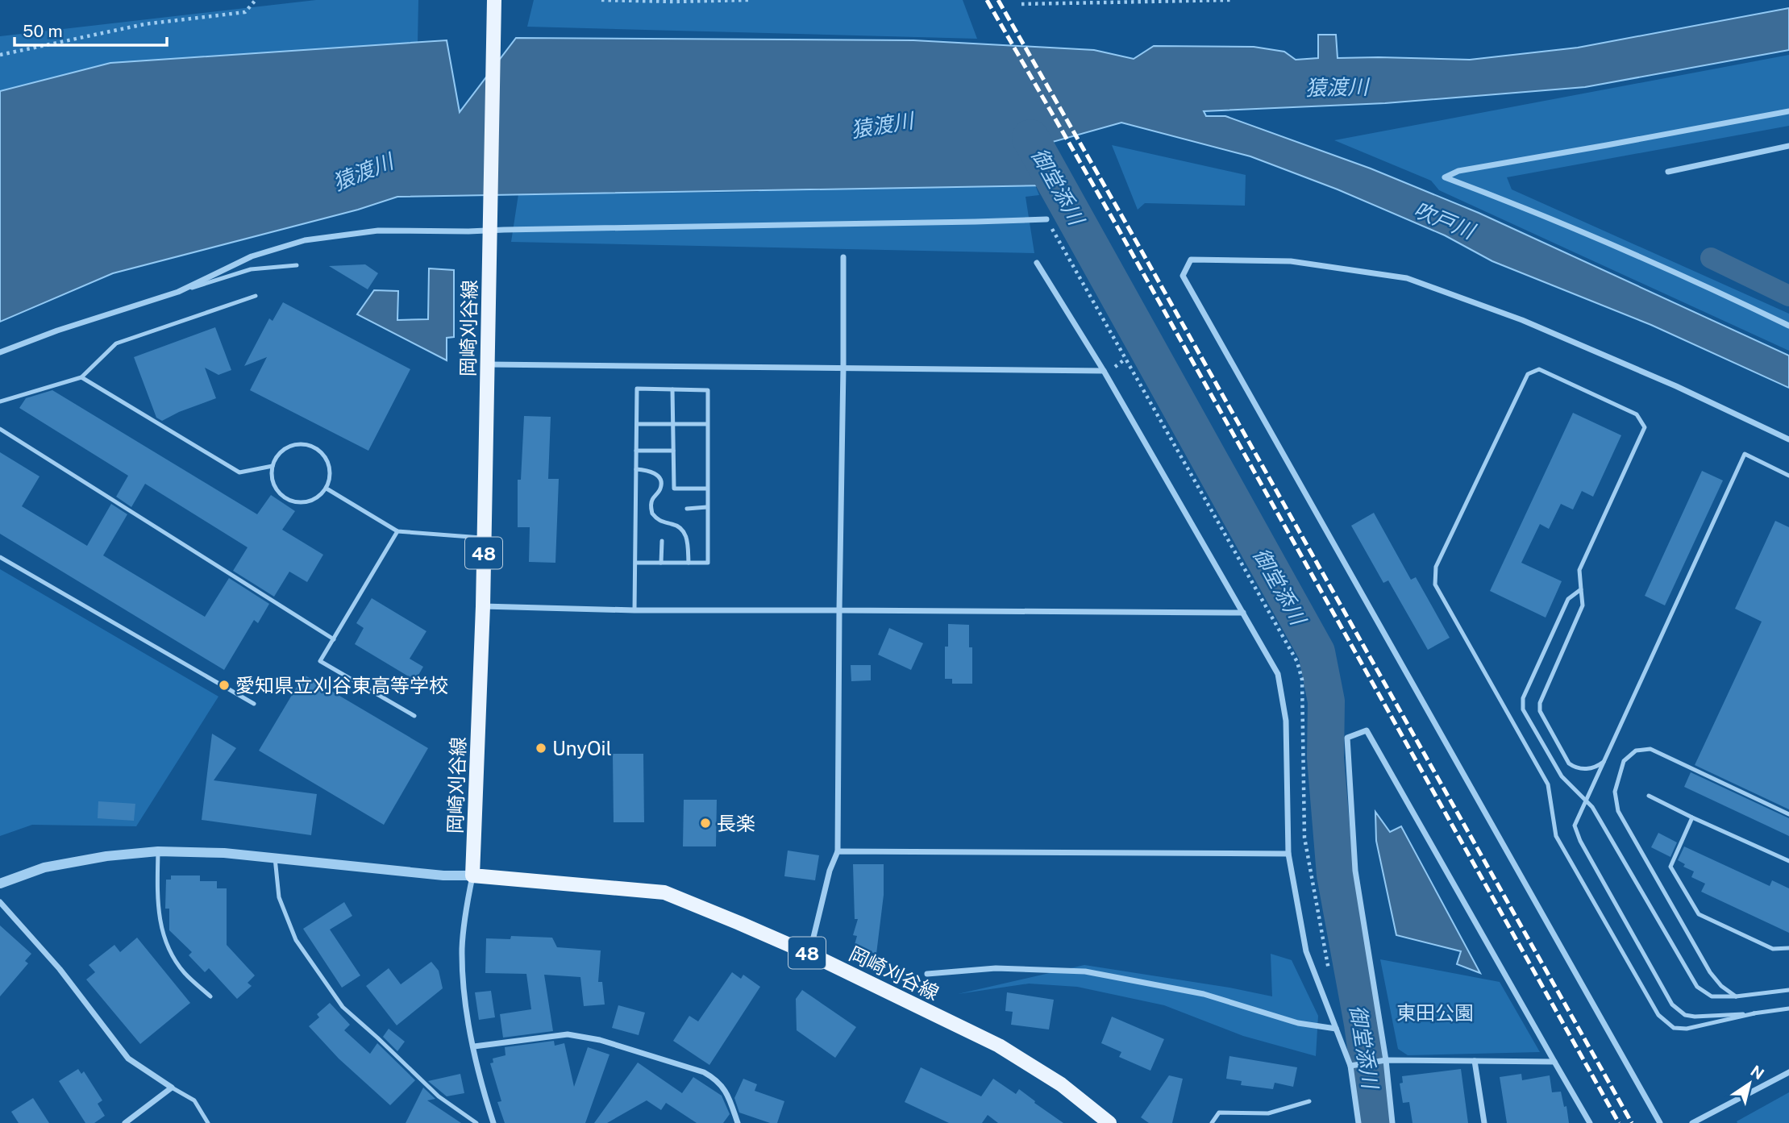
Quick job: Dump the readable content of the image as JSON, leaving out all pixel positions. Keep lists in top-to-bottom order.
{
  "streets": {
    "main road": ["岡崎刈谷線", "48"]
  },
  "water": ["猿渡川", "御堂添川", "吹戸川"],
  "parks": ["東田公園"],
  "places": ["愛知県立刈谷東高等学校", "UnyOil", "長楽"],
  "scale_bar": "50 m",
  "north": "top right"
}
